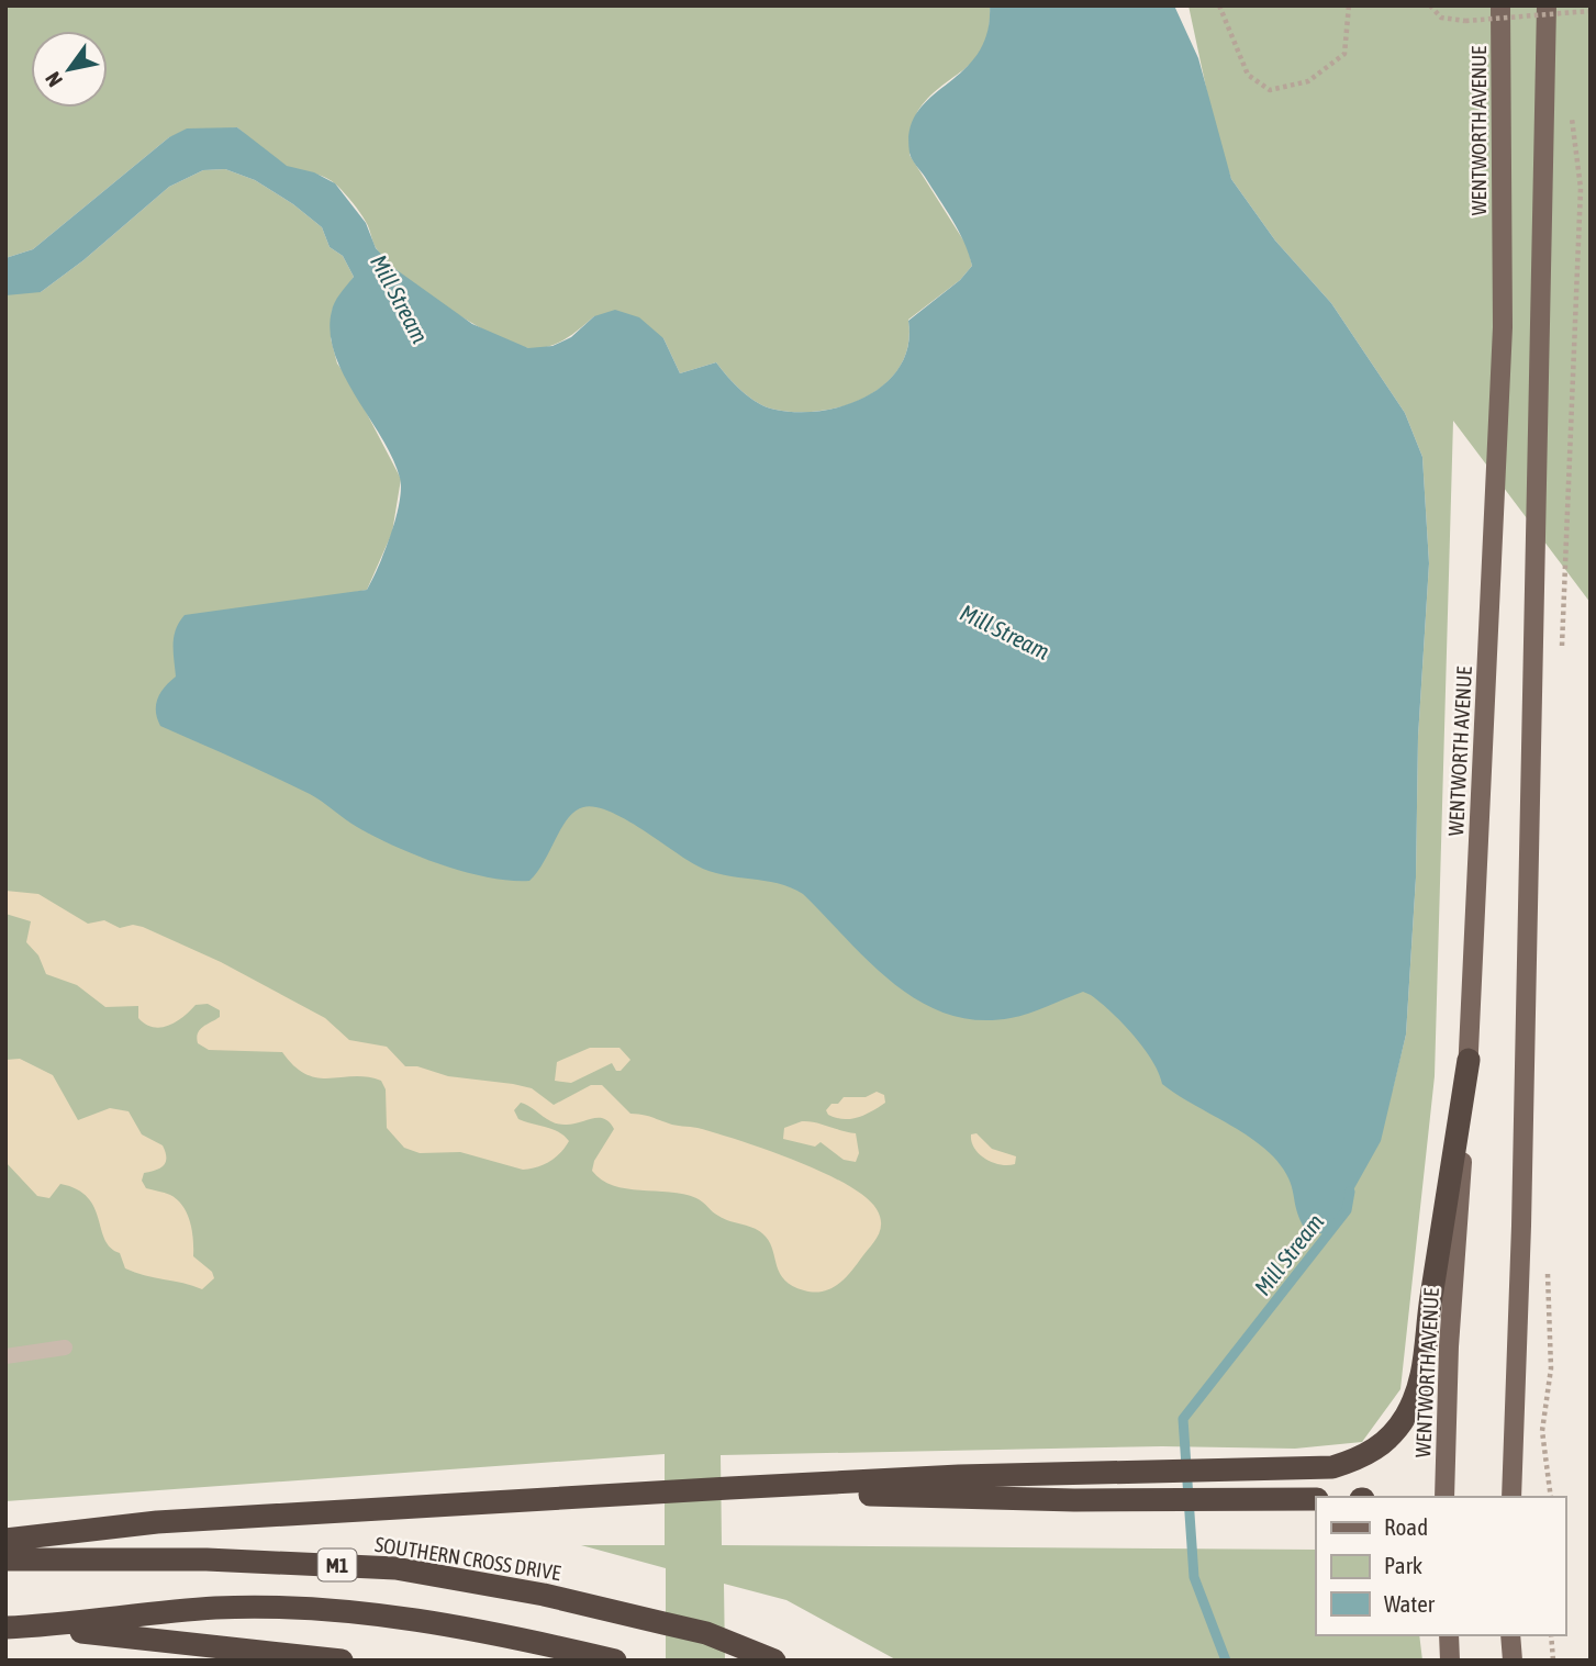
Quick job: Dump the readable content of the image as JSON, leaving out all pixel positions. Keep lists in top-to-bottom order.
{
  "streets": {
    "highway": ["SOUTHERN CROSS DRIVE", "M1"],
    "main road": ["WENTWORTH AVENUE"]
  },
  "water": ["Mill Stream"],
  "legend": ["Road", "Park", "Water"],
  "north": "bottom left"
}
